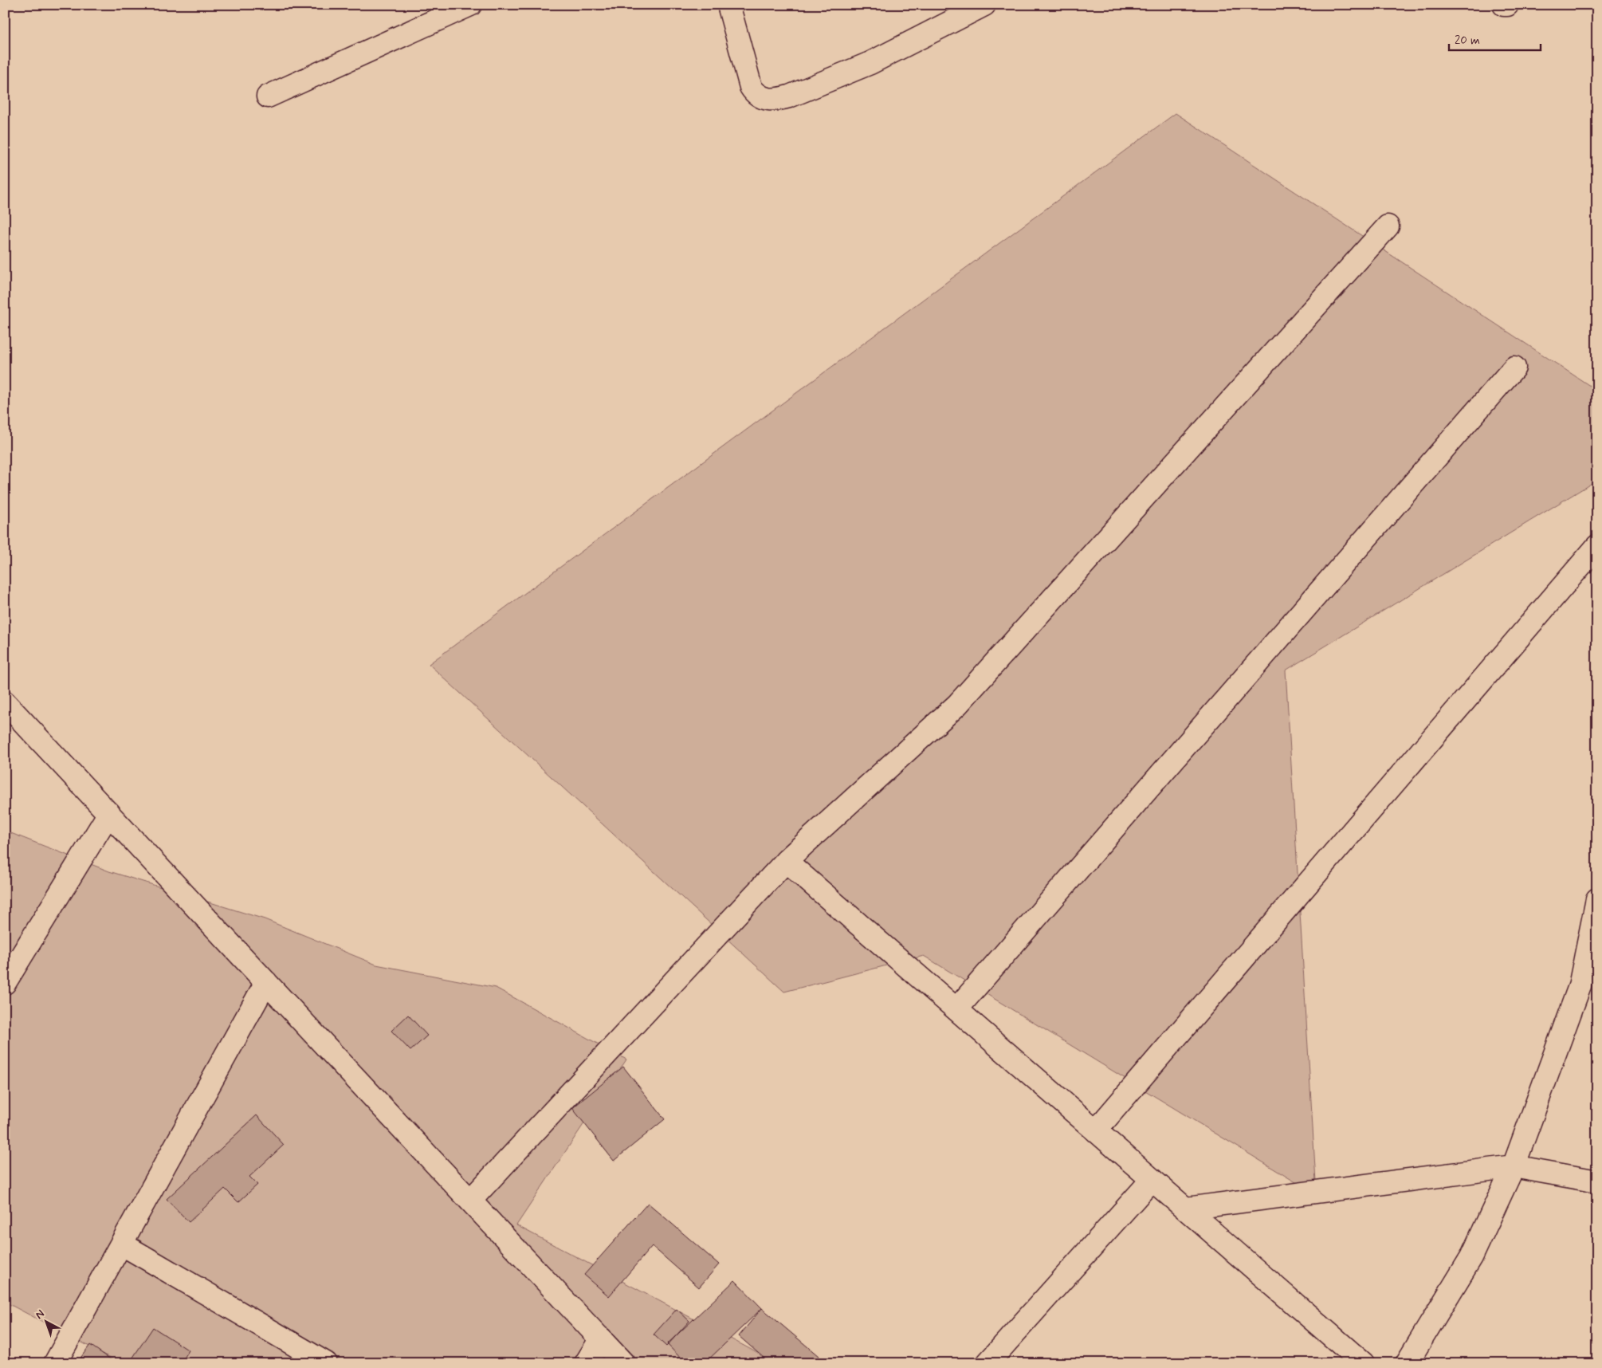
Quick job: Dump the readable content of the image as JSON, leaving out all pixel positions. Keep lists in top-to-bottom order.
{
  "scale_bar": "20 m",
  "north": "top left"
}
